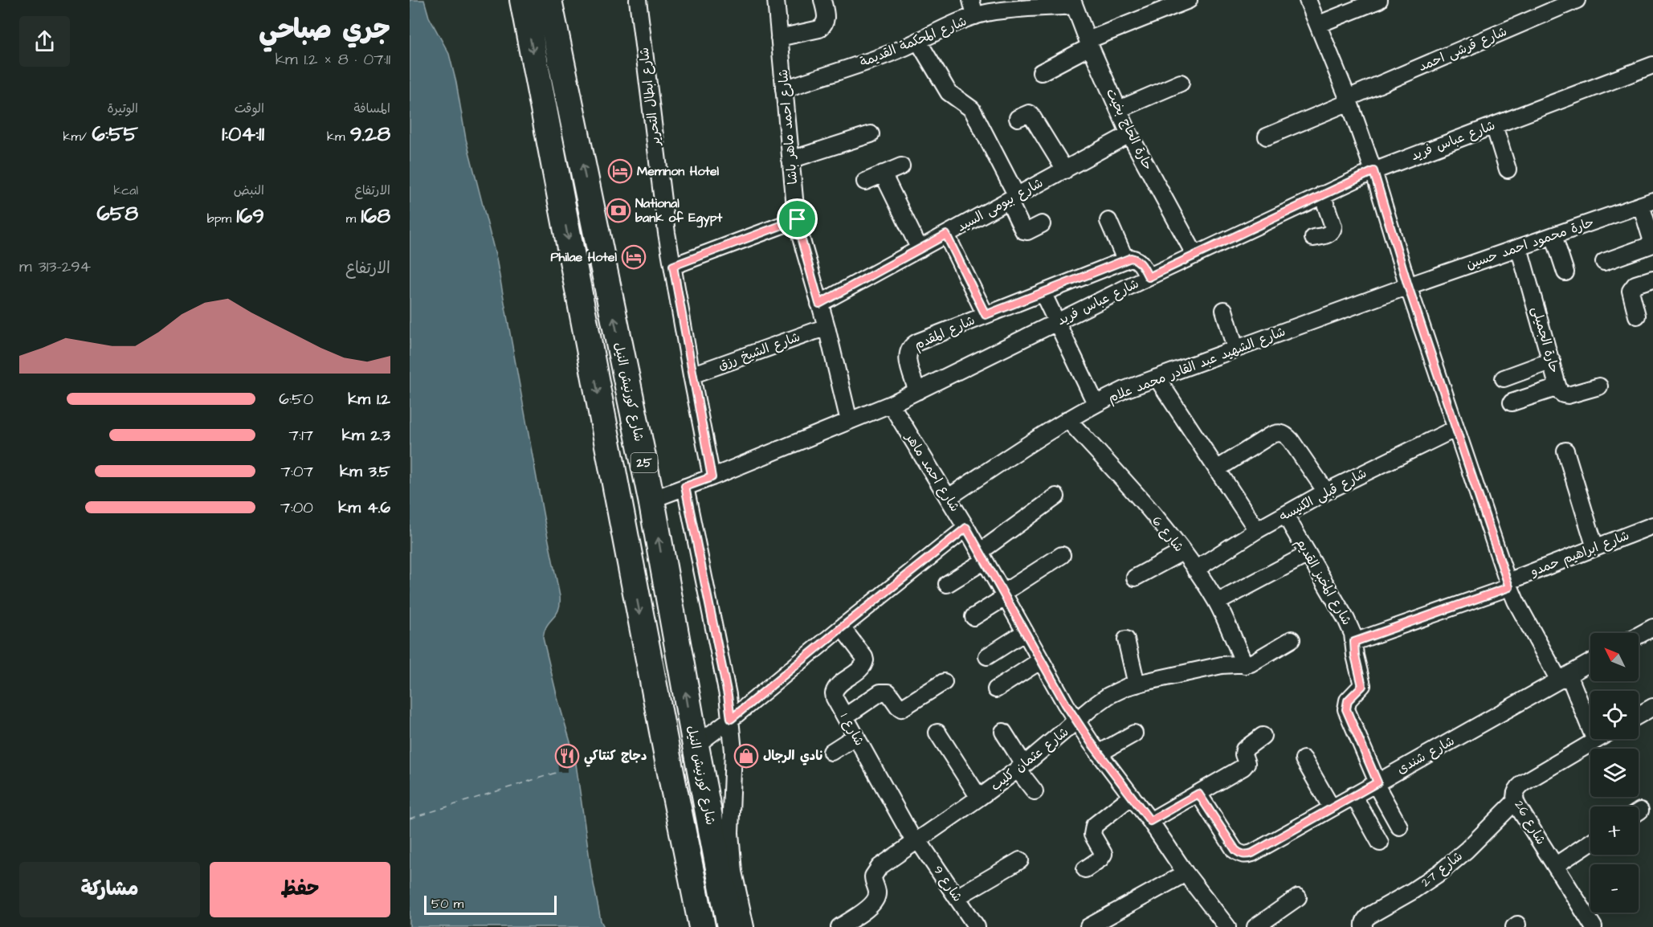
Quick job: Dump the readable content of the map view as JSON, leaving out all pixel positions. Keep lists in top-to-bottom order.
{
  "streets": {
    "main road": ["شارع كورنيش النيل", "25"],
    "street": [
      "شارع المحكمة القديمة",
      "شارع قرشى احمد",
      "شارع ابطال التحرير",
      "شارع احمد ماهر باشا",
      "حارة الحاج بخيت",
      "شارع عباس فريد",
      "شارع بيومى السيد",
      "حارة محمود احمد حسين",
      "شارع المقدم",
      "حارة الجميلى",
      "شارع الشيخ رزق",
      "شارع الشهيد عبد القادر محمد علام",
      "شارع احمد ماهر",
      "شارع قبلى الكنيسه",
      "شارع 6",
      "شارع ابراهيم حمدو",
      "شارع المخبز القديم",
      "شارع 1",
      "شارع شندى",
      "شارع عثمان كليب",
      "شارع 26",
      "شارع 27",
      "شارع 9"
    ]
  },
  "crossings": [
    ["شارع المحكمة القديمة", "شارع احمد ماهر باشا"],
    ["شارع المحكمة القديمة", "حارة الحاج بخيت"],
    ["شارع ابطال التحرير", "شارع عباس فريد"],
    ["شارع ابطال التحرير", "شارع الشيخ رزق"],
    ["شارع احمد ماهر باشا", "شارع عباس فريد"],
    ["شارع احمد ماهر باشا", "شارع بيومى السيد"],
    ["شارع احمد ماهر باشا", "شارع الشيخ رزق"],
    ["حارة الحاج بخيت", "شارع عباس فريد"],
    ["حارة الحاج بخيت", "شارع بيومى السيد"],
    ["شارع عباس فريد", "شارع المقدم"],
    ["شارع عباس فريد", "شارع كورنيش النيل"],
    ["شارع عباس فريد", "شارع احمد ماهر"],
    ["حارة محمود احمد حسين", "حارة الجميلى"],
    ["حارة محمود احمد حسين", "شارع الشهيد عبد القادر محمد علام"],
    ["شارع الشهيد عبد القادر محمد علام", "شارع احمد ماهر"],
    ["شارع الشهيد عبد القادر محمد علام", "شارع 6"],
    ["شارع احمد ماهر", "شارع عثمان كليب"],
    ["شارع قبلى الكنيسه", "شارع 6"],
    ["شارع قبلى الكنيسه", "شارع المخبز القديم"],
    ["شارع 6", "شارع عثمان كليب"],
    ["شارع ابراهيم حمدو", "شارع المخبز القديم"],
    ["شارع المخبز القديم", "شارع شندى"],
    ["شارع 1", "شارع عثمان كليب"],
    ["شارع 1", "شارع 9"],
    ["شارع عثمان كليب", "شارع 9"],
    ["شارع 26", "شارع 27"]
  ],
  "places": {
    "hotel": ["Memnon Hotel", "Philae Hotel"],
    "bank": ["National bank of Egypt"],
    "restaurant": ["دجاج كنتاكي"],
    "shop": ["نادي الرجال"]
  },
  "scale_bar": "50 m",
  "north": "top left",
  "page": {
    "heading": ["جري صباحي", "07:11 · 8 × 1.2 km"],
    "stats": [
      ["المسافة", "9.28 km"],
      ["الوقت", "1:04:11"],
      ["الوتيرة", "6:55 /km"],
      ["الارتفاع", "168 m"],
      ["النبض", "169 bpm"],
      ["kcal", "658"]
    ],
    "chart": ["الارتفاع", "294–313 m"],
    "list": [
      {
        "name": "1.2 km",
        "note": "6:50"
      },
      {
        "name": "2.3 km",
        "note": "7:17"
      },
      {
        "name": "3.5 km",
        "note": "7:07"
      },
      {
        "name": "4.6 km",
        "note": "7:00"
      }
    ],
    "map_buttons": ["+", "−"],
    "buttons": ["حفظ", "مشاركة"],
    "scale": "50 m"
  }
}
